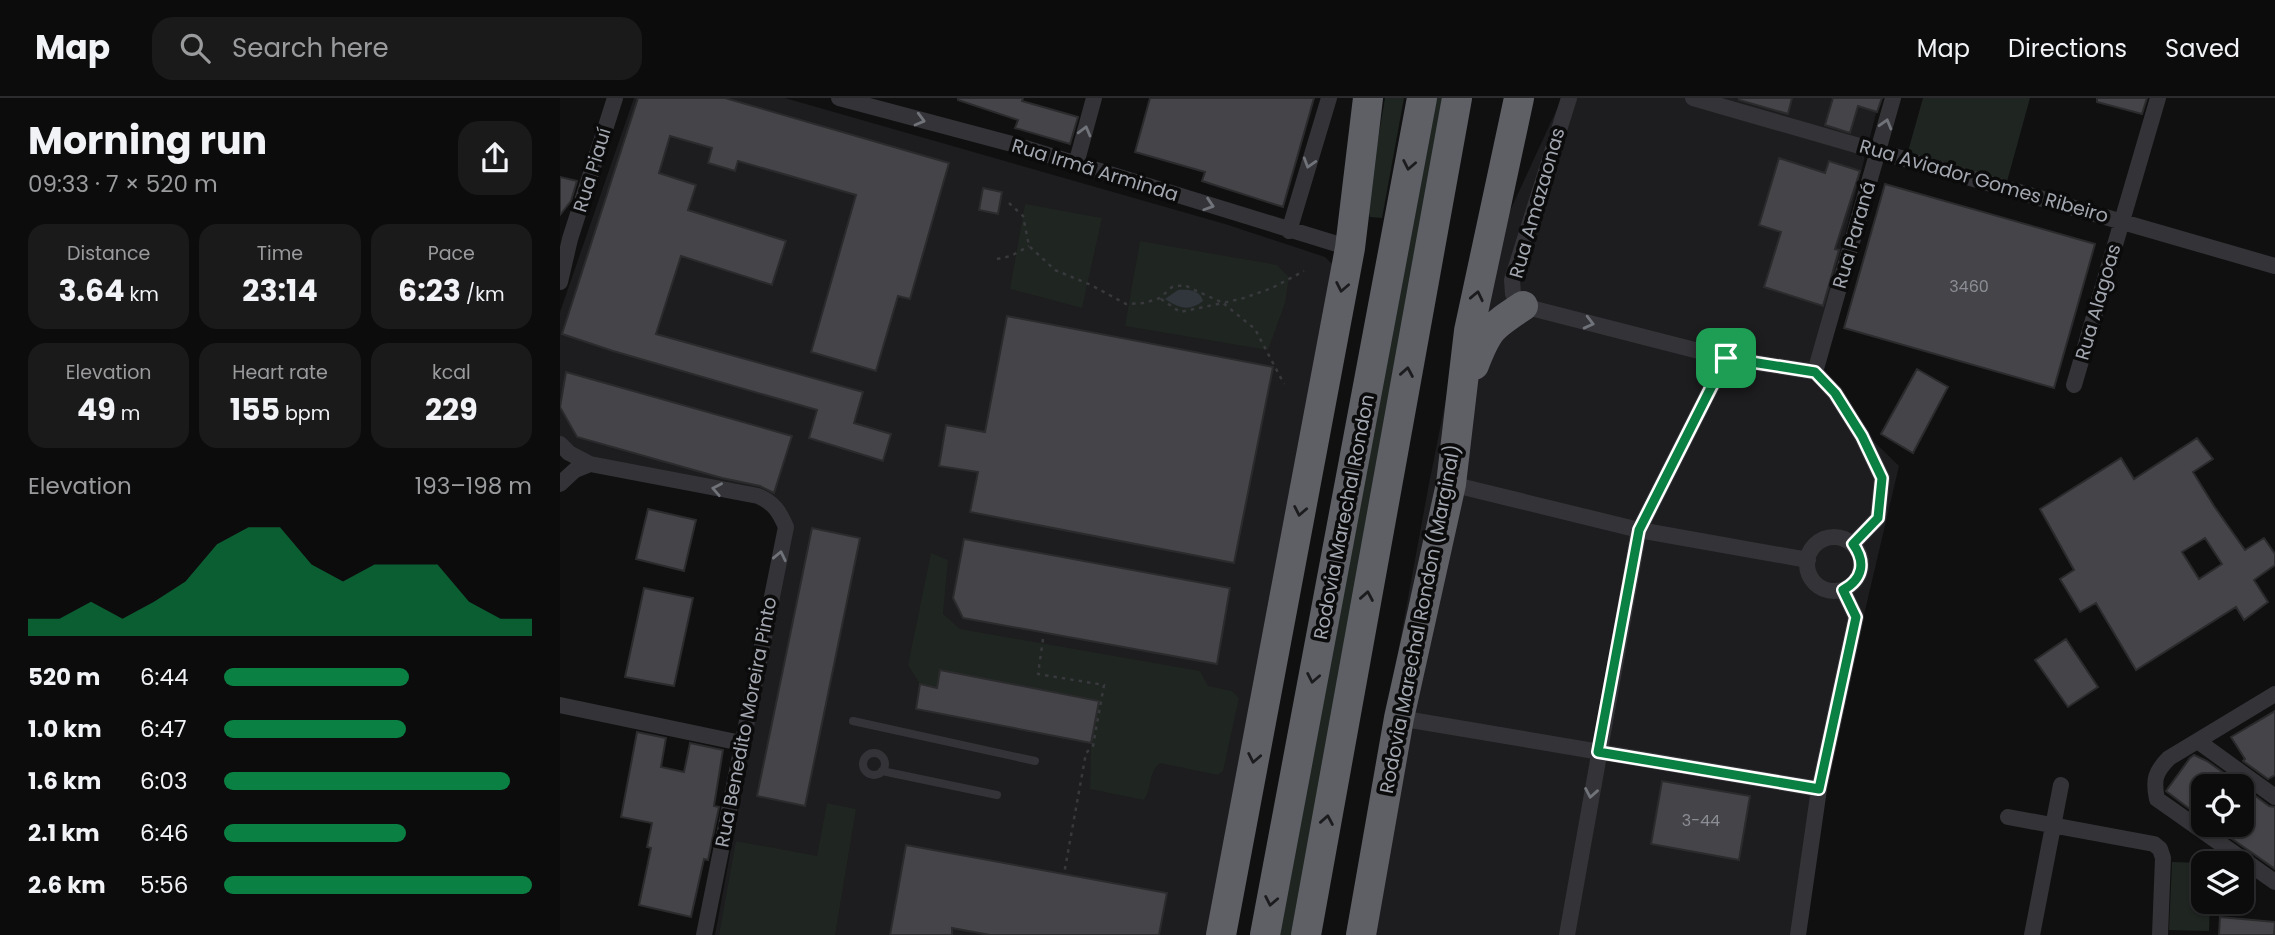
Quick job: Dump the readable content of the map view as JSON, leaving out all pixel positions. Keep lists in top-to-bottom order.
{
  "streets": {
    "highway": ["Rodovia Marechal Rondon", "Rodovia Marechal Rondon (Marginal)"],
    "street": [
      "Rua Piauí",
      "Rua Irmã Arminda",
      "Rua Aviador Gomes Ribeiro",
      "Rua Amazaonas",
      "Rua Paraná",
      "Rua Alagoas",
      "Rua Benedito Moreira Pinto"
    ]
  },
  "crossings": [
    ["Rua Aviador Gomes Ribeiro", "Rua Paraná"],
    ["Rua Aviador Gomes Ribeiro", "Rua Alagoas"]
  ],
  "one_way": ["Rua Irmã Arminda"],
  "house_numbers": ["3460", "3-44"],
  "page": {
    "header": "Map",
    "search": "Search here",
    "nav": ["Map", "Directions", "Saved"],
    "heading": ["Morning run", "09:33 · 7 × 520 m"],
    "stats": [
      ["Distance", "3.64 km"],
      ["Time", "23:14"],
      ["Pace", "6:23 /km"],
      ["Elevation", "49 m"],
      ["Heart rate", "155 bpm"],
      ["kcal", "229"]
    ],
    "chart": ["Elevation", "193–198 m"],
    "list": [
      {
        "name": "520 m",
        "note": "6:44"
      },
      {
        "name": "1.0 km",
        "note": "6:47"
      },
      {
        "name": "1.6 km",
        "note": "6:03"
      },
      {
        "name": "2.1 km",
        "note": "6:46"
      },
      {
        "name": "2.6 km",
        "note": "5:56"
      }
    ]
  }
}
